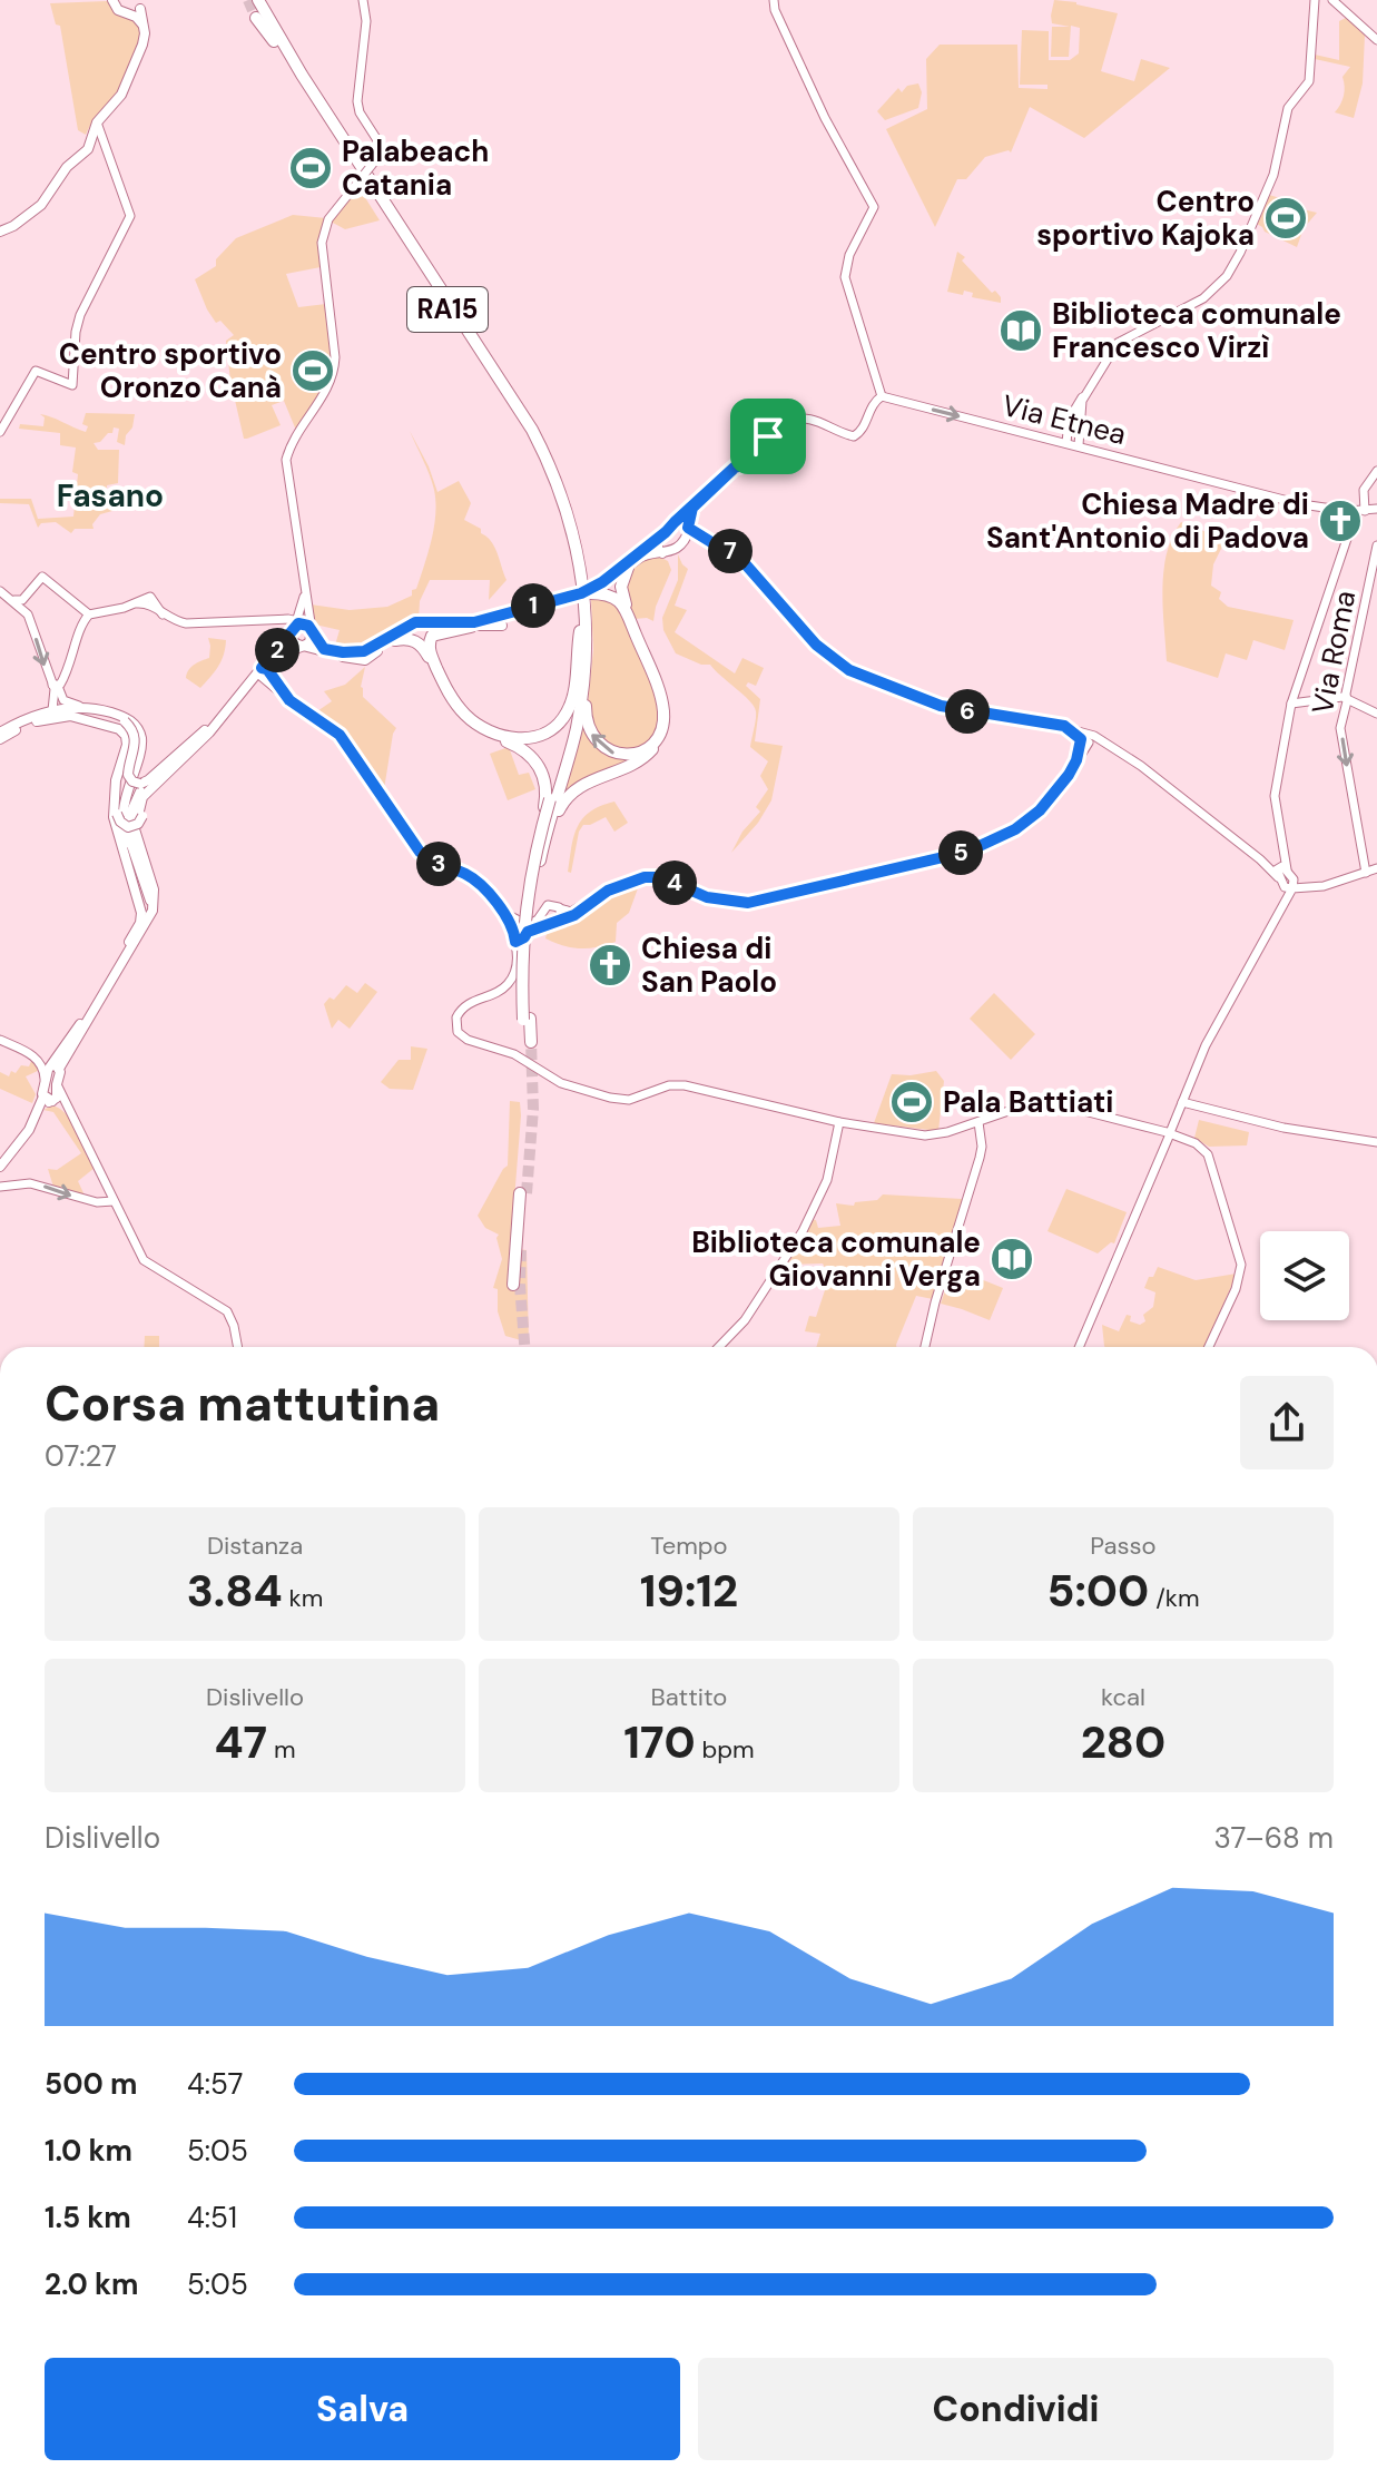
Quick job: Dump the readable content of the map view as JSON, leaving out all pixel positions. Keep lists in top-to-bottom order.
{
  "streets": {
    "highway": ["RA15"],
    "main road": ["Via Etnea", "Via Roma"]
  },
  "one_way": ["Via Etnea"],
  "districts": ["Fasano"],
  "places": {
    "sports": [
      "Palabeach Catania",
      "Centro sportivo Kajoka",
      "Centro sportivo Oronzo Canà",
      "Pala Battiati"
    ],
    "library": ["Biblioteca comunale Francesco Virzì", "Biblioteca comunale Giovanni Verga"],
    "church": ["Chiesa Madre di Sant'Antonio di Padova", "Chiesa di San Paolo"]
  },
  "page": {
    "pins": [
      "7",
      "1",
      "2",
      "6",
      "5",
      "3",
      "4"
    ],
    "heading": ["Corsa mattutina", "07:27"],
    "stats": [
      ["Distanza", "3.84 km"],
      ["Tempo", "19:12"],
      ["Passo", "5:00 /km"],
      ["Dislivello", "47 m"],
      ["Battito", "170 bpm"],
      ["kcal", "280"]
    ],
    "chart": ["Dislivello", "37–68 m"],
    "list": [
      {
        "name": "500 m",
        "note": "4:57"
      },
      {
        "name": "1.0 km",
        "note": "5:05"
      },
      {
        "name": "1.5 km",
        "note": "4:51"
      },
      {
        "name": "2.0 km",
        "note": "5:05"
      }
    ],
    "buttons": ["Salva", "Condividi"]
  }
}
